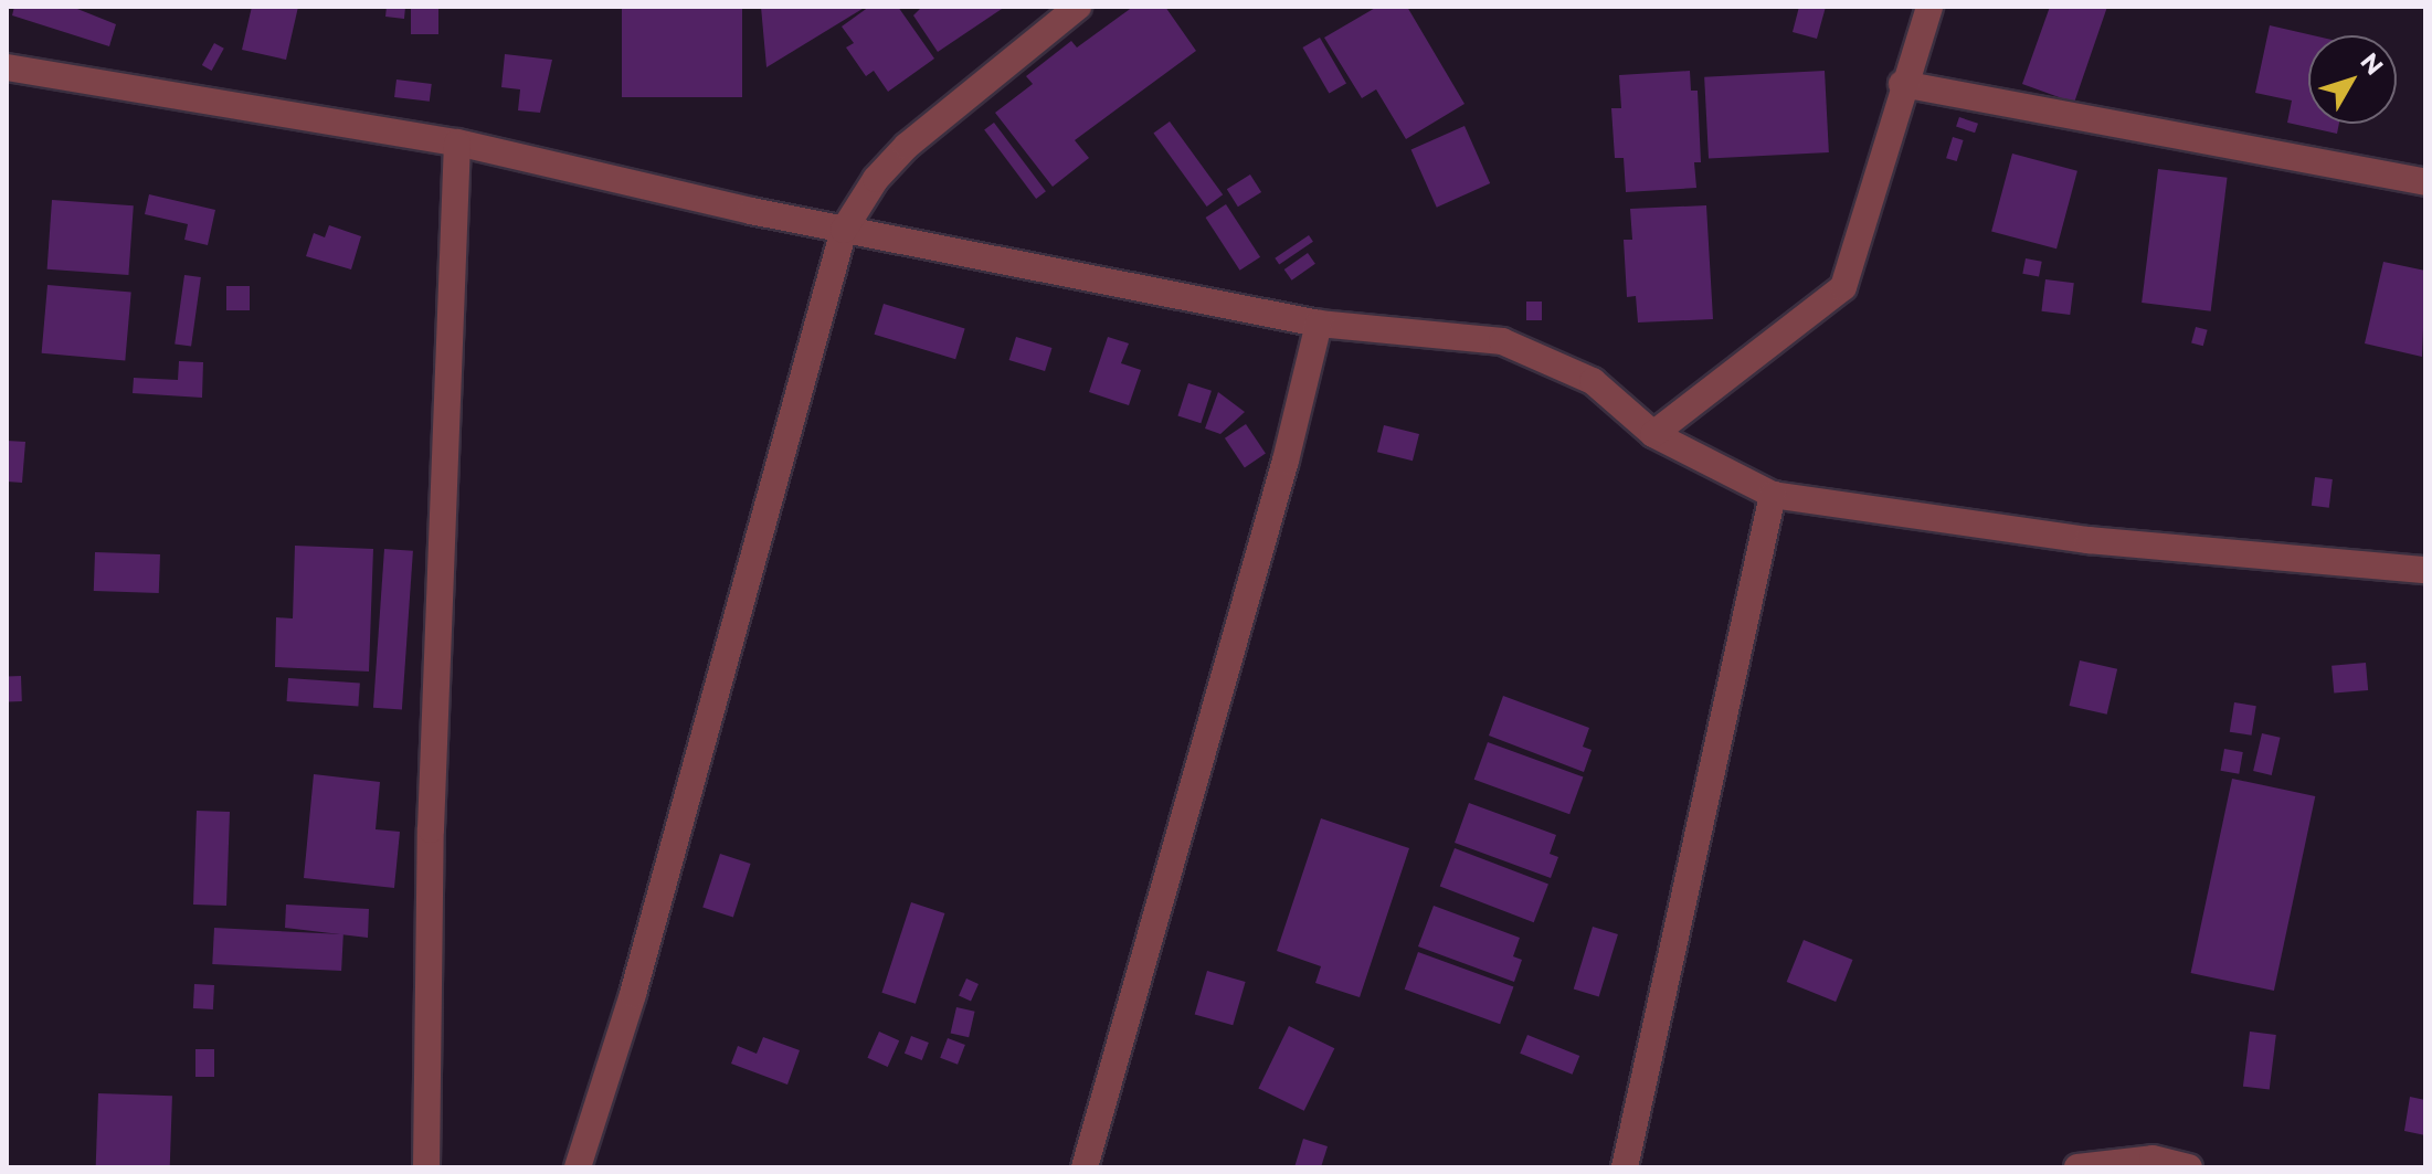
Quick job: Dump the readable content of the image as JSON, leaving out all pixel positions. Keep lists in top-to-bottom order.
{
  "north": "top right"
}
